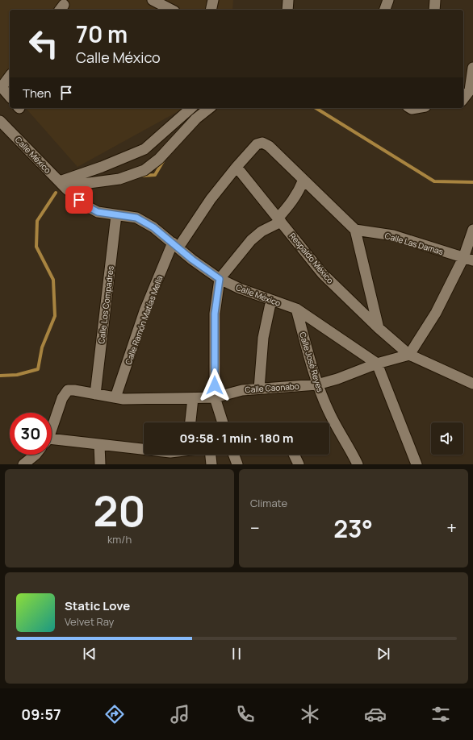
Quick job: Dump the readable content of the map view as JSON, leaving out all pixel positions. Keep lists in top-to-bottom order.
{
  "streets": {
    "street": [
      "Calle México",
      "Calle Las Damas",
      "Respaldo México",
      "Calle Los Compadres",
      "Calle Ramón Matías Mella",
      "Calle José Reyes",
      "Calle Caonabo"
    ]
  },
  "crossings": [
    ["Calle México", "Calle Los Compadres"],
    ["Calle México", "Calle Ramón Matías Mella"],
    ["Calle México", "Calle José Reyes"],
    ["Calle México", "Calle Caonabo"],
    ["Respaldo México", "Calle Ramón Matías Mella"],
    ["Calle Los Compadres", "Calle Caonabo"],
    ["Calle Ramón Matías Mella", "Calle Caonabo"],
    ["Calle José Reyes", "Calle Caonabo"]
  ],
  "page": {
    "turn": ["70 m", "Calle México"],
    "then": "Then",
    "limit": "30",
    "trip": "09:58 · 1 min · 180 m",
    "tile": [
      ["20", "km/h"],
      "Climate"
    ],
    "heat": ["−", "23°", "+"],
    "song": ["Static Love", "Velvet Ray"],
    "tabs": "09:57"
  }
}
